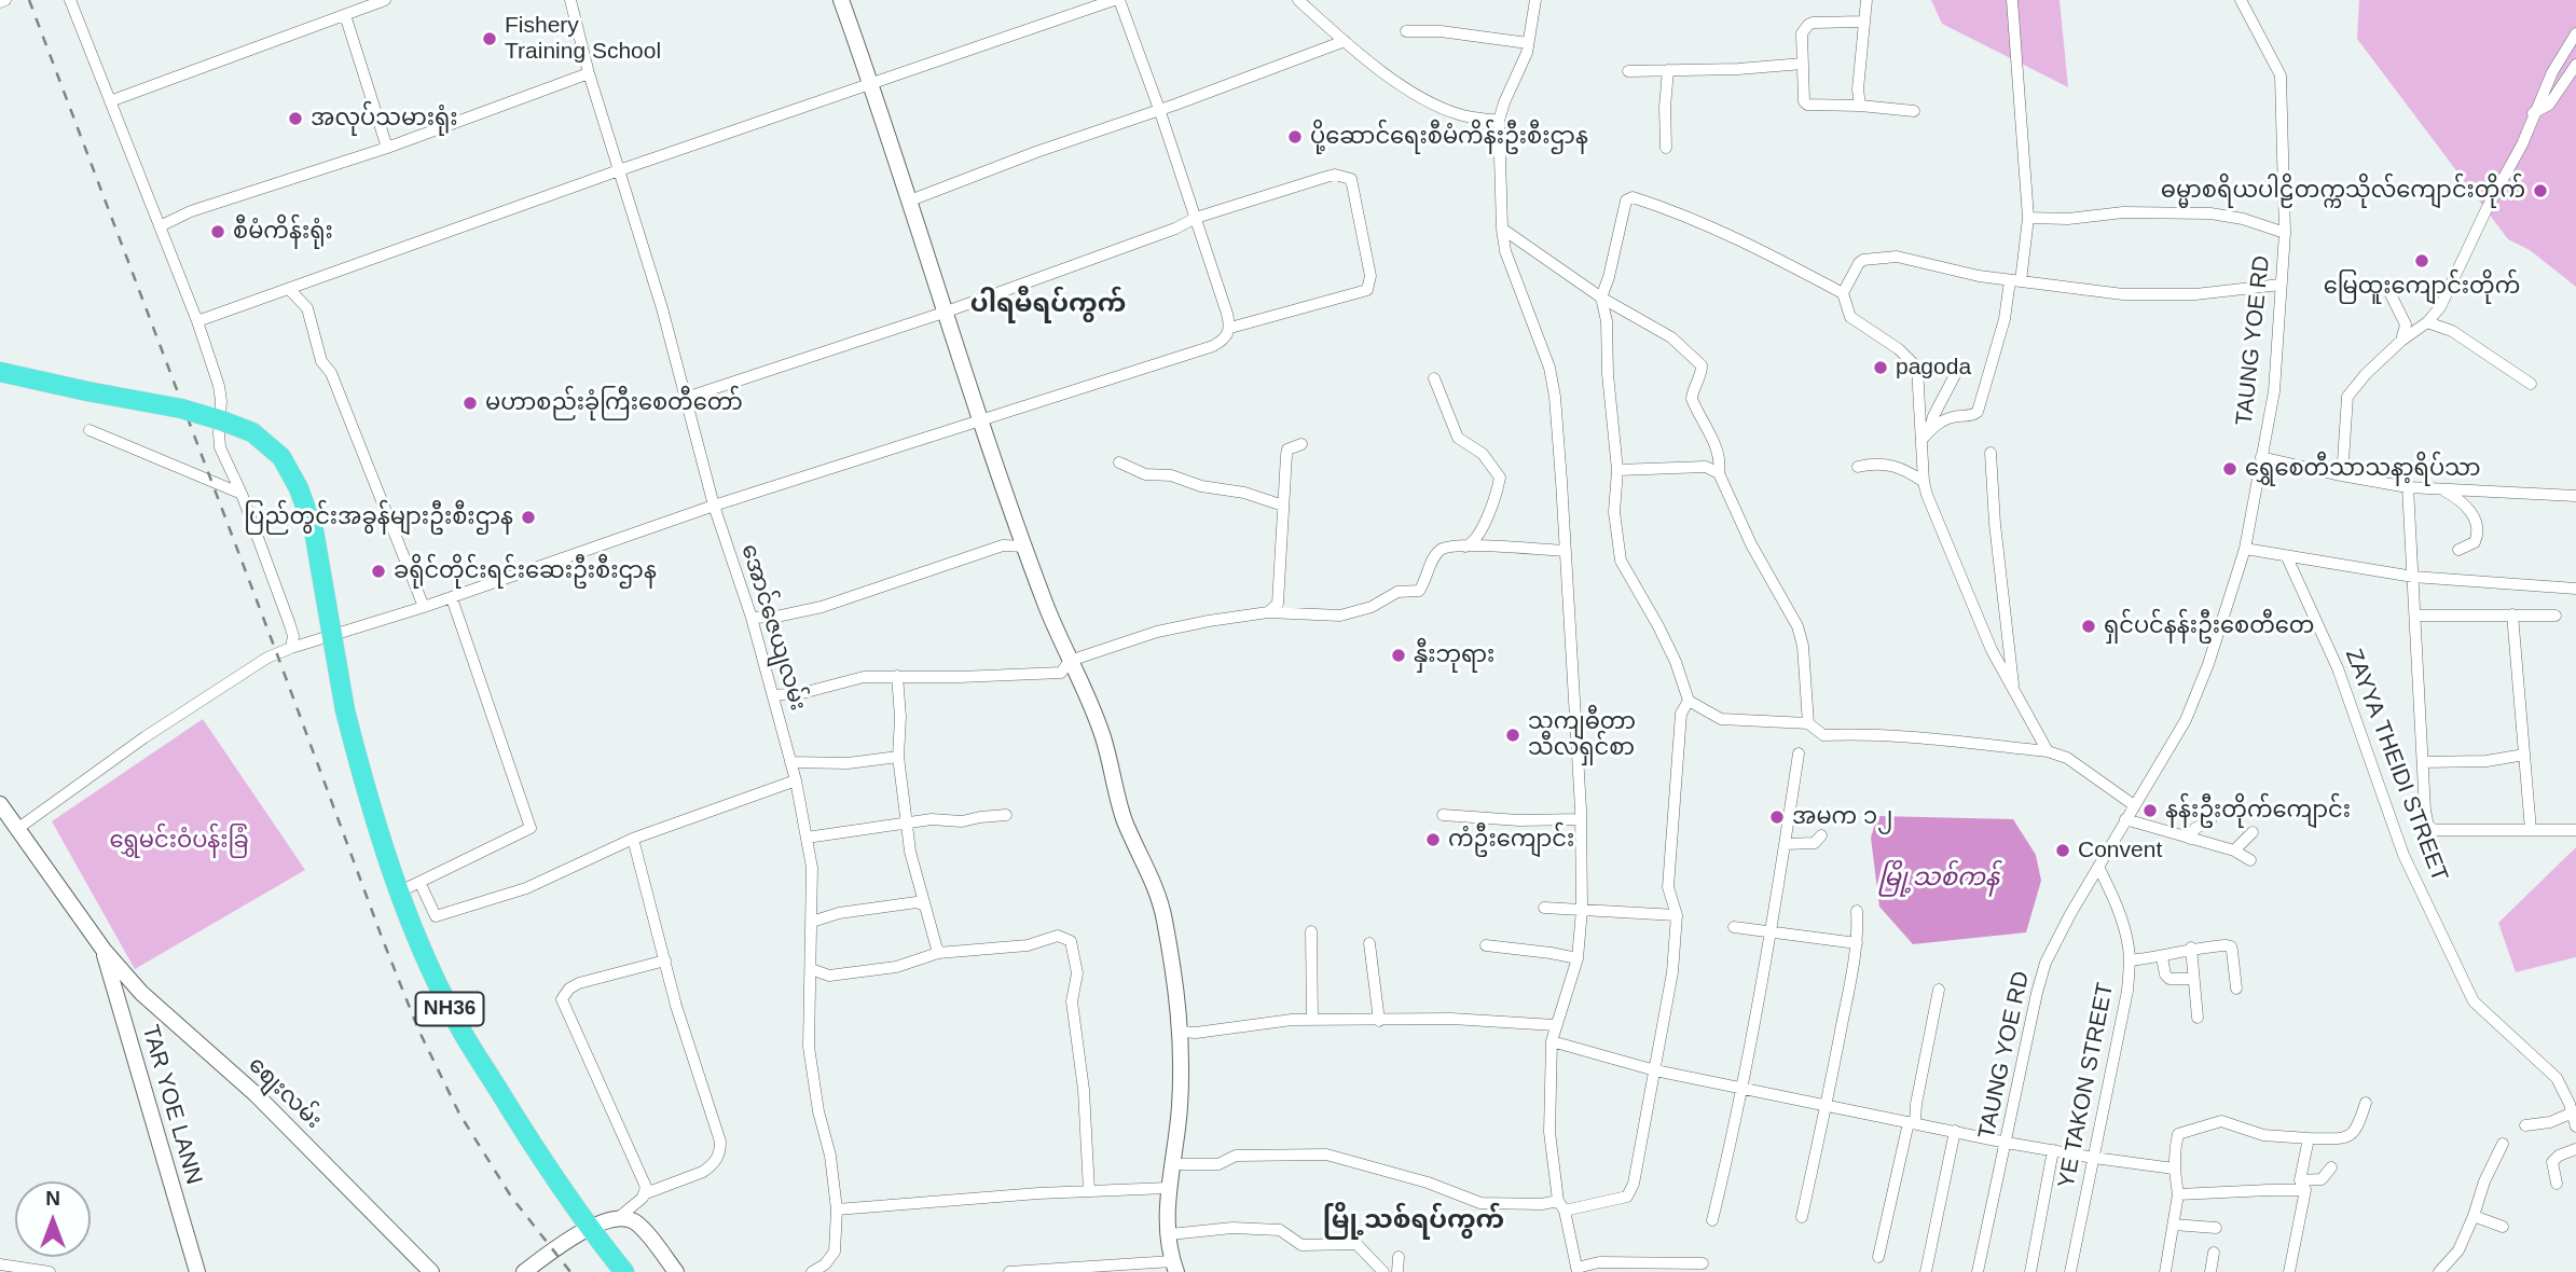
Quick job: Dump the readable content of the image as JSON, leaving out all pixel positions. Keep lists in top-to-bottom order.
{
  "streets": {
    "highway": ["NH36"],
    "street": [
      "TAUNG YOE RD",
      "အောင်ဇေယျလမ်း",
      "ZAYYA THEIDI STREET",
      "YE TAKON STREET",
      "စျေးလမ်း",
      "TAR YOE LANN"
    ]
  },
  "crossings": [
    ["TAUNG YOE RD", "YE TAKON STREET"],
    ["စျေးလမ်း", "TAR YOE LANN"]
  ],
  "districts": ["ပါရမီရပ်ကွက်", "မြို့သစ်ရပ်ကွက်"],
  "water": ["မြို့သစ်ကန်"],
  "parks": ["ရွှေမင်းဝံပန်းခြံ"],
  "places": [
    "Fishery Training School",
    "အလုပ်သမားရုံး",
    "ပို့ဆောင်ရေးစီမံကိန်းဦးစီးဌာန",
    "ဓမ္မာစရိယပါဠိတက္ကသိုလ်ကျောင်းတိုက်",
    "စီမံကိန်းရုံး‌",
    "မြေထူးကျောင်းတိုက်",
    "pagoda",
    "မဟာစည်းခုံကြီးစေတီတော်",
    "ရွှေစေတီသာသနာ့ရိပ်သာ",
    "ပြည်တွင်းအခွန်များဦးစီးဌာန",
    "ခရိုင်တိုင်းရင်းဆေးဦးစီးဌာန",
    "ရှင်ပင်နန်းဦးစေတီတေ",
    "နှီးဘုရား",
    "သကျဓီတာ သီလရှင်စာ",
    "နန်းဦးတိုက်ကျောင်း",
    "အမက ၁၂",
    "ကံဦးကျောင်း",
    "Convent"
  ],
  "north": "top"
}
